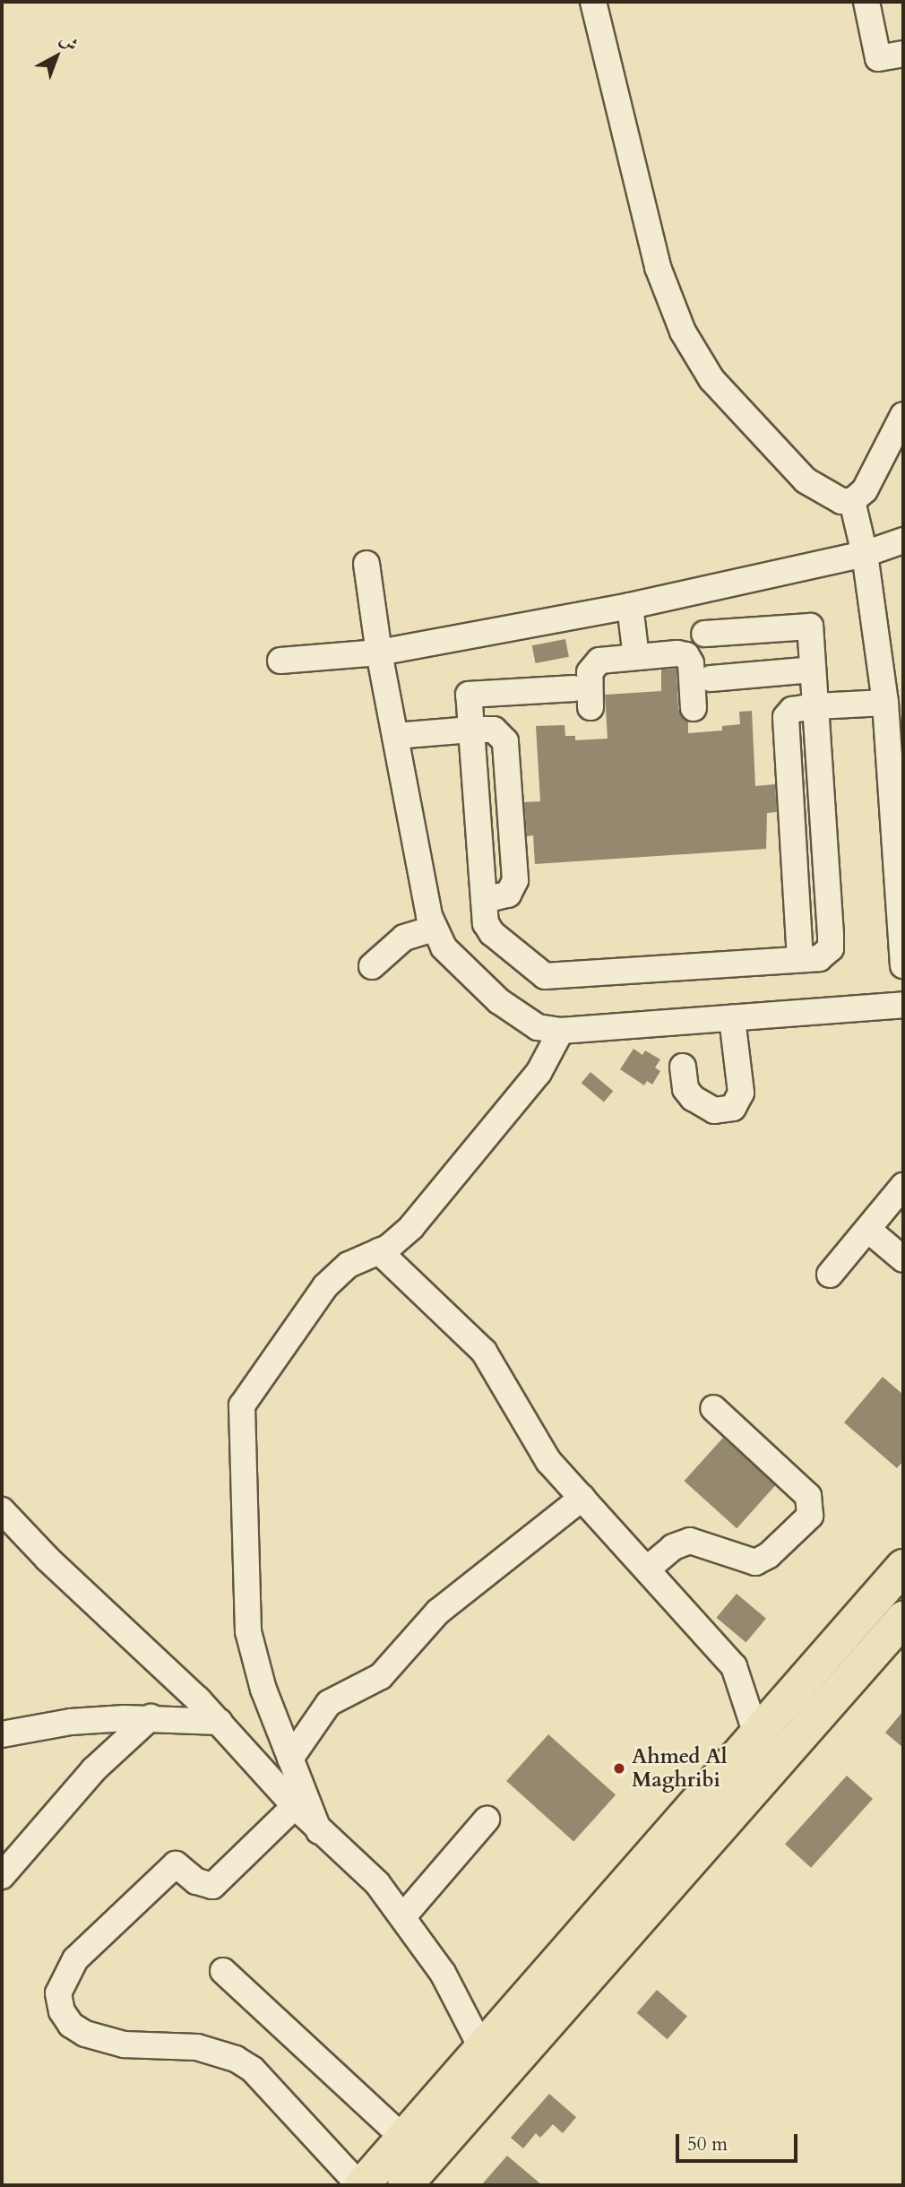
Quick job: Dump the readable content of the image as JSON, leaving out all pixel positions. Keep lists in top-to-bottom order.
{
  "places": ["Ahmed Al Maghribi"],
  "scale_bar": "50 m",
  "north": "top right"
}
